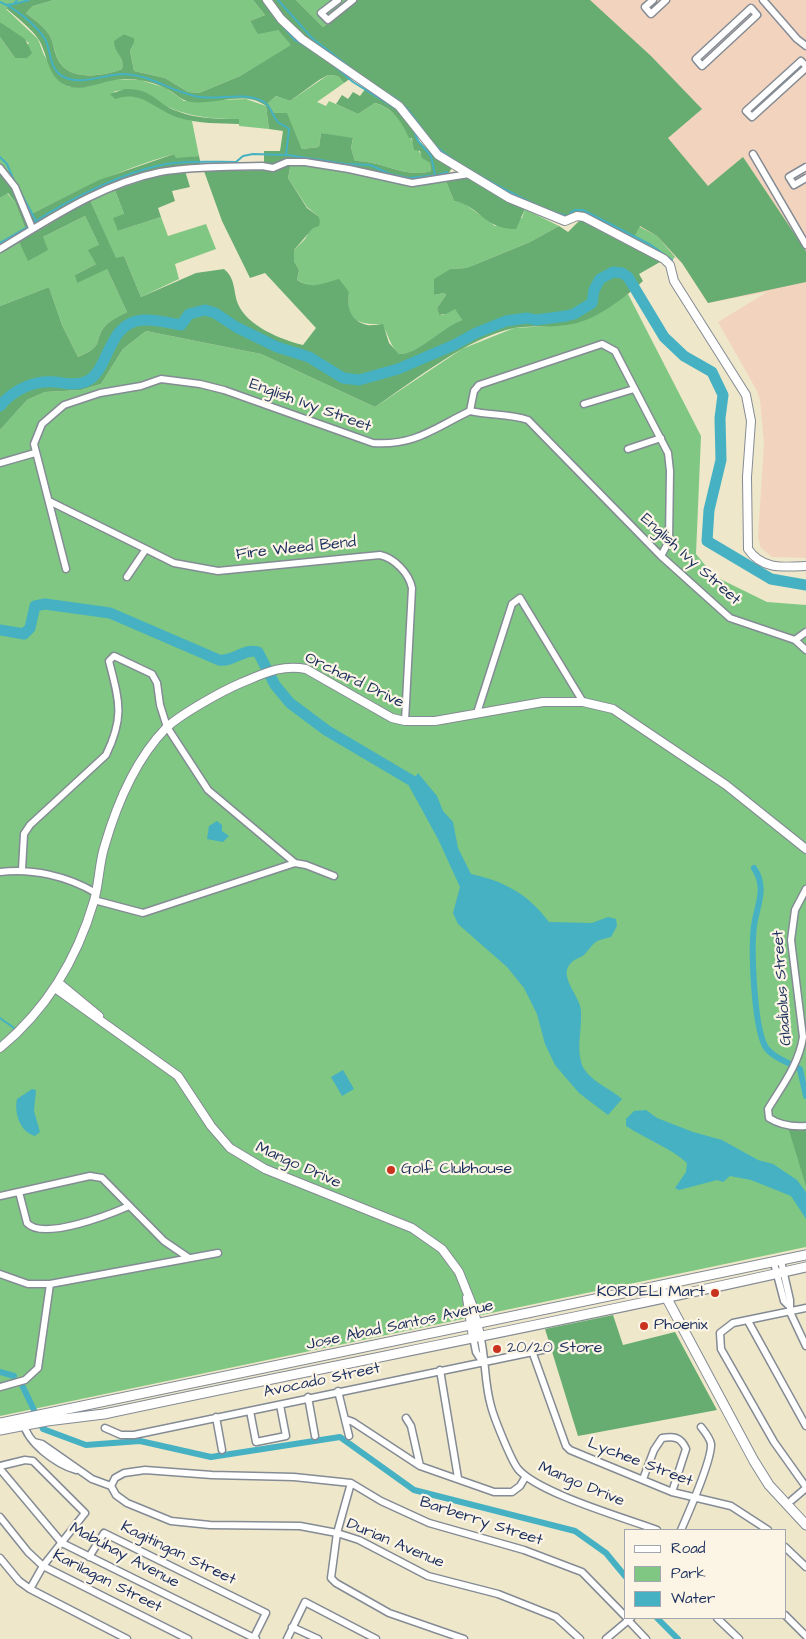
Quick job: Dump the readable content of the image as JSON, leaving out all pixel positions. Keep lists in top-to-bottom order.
{
  "streets": {
    "main road": ["Jose Abad Santos Avenue"],
    "street": [
      "English Ivy Street",
      "Fire Weed Bend",
      "Orchard Drive",
      "Gladiolus Street",
      "Mango Drive",
      "Avocado Street",
      "Lychee Street",
      "Barberry Street",
      "Durian Avenue",
      "Kagitingan Street",
      "Mabuhay Avenue",
      "Karilagan Street"
    ]
  },
  "crossings": [
    ["English Ivy Street", "Fire Weed Bend"],
    ["Fire Weed Bend", "Orchard Drive"],
    ["Orchard Drive", "Mango Drive"],
    ["Mango Drive", "Jose Abad Santos Avenue"],
    ["Mango Drive", "Avocado Street"],
    ["Jose Abad Santos Avenue", "Durian Avenue"],
    ["Avocado Street", "Lychee Street"],
    ["Barberry Street", "Durian Avenue"],
    ["Kagitingan Street", "Mabuhay Avenue"]
  ],
  "places": [
    "Golf Clubhouse",
    "KORDELI Mart",
    "Phoenix",
    "20/20 Store"
  ],
  "legend": ["Road", "Park", "Water"]
}
